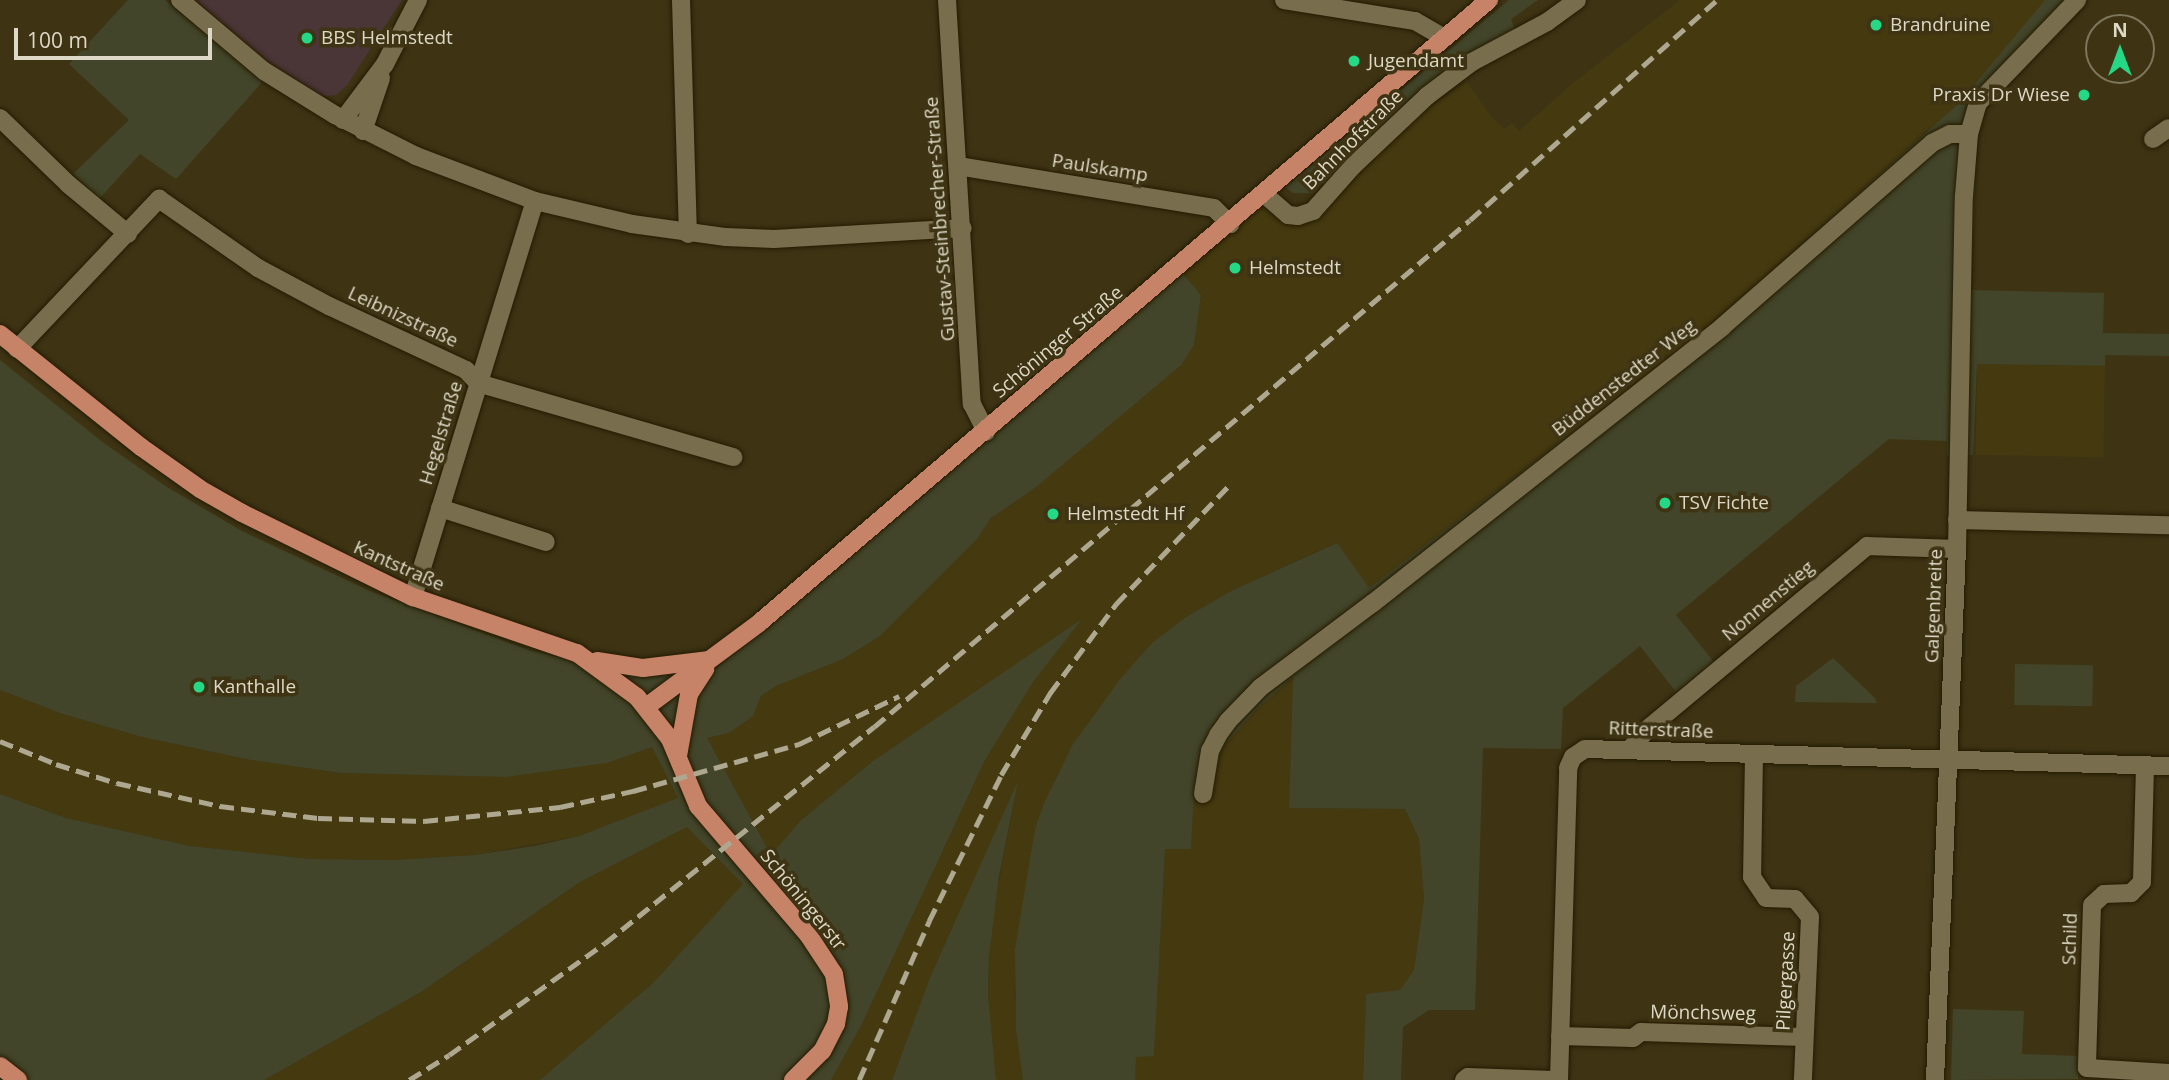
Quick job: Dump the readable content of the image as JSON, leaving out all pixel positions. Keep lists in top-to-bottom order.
{
  "streets": {
    "main road": ["Schöninger Straße", "Kantstraße", "Schöningerstr"],
    "street": [
      "Bahnhofstraße",
      "Paulskamp",
      "Gustav-Steinbrecher-Straße",
      "Leibnizstraße",
      "Büddenstedter Weg",
      "Hegelstraße",
      "Nonnenstieg",
      "Galgenbreite",
      "Ritterstraße",
      "Schild",
      "Pilgergasse",
      "Mönchsweg"
    ]
  },
  "crossings": [
    ["Bahnhofstraße", "Schöninger Straße"],
    ["Paulskamp", "Gustav-Steinbrecher-Straße"],
    ["Paulskamp", "Schöninger Straße"],
    ["Gustav-Steinbrecher-Straße", "Schöninger Straße"],
    ["Leibnizstraße", "Hegelstraße"],
    ["Schöninger Straße", "Kantstraße"],
    ["Büddenstedter Weg", "Galgenbreite"],
    ["Hegelstraße", "Kantstraße"],
    ["Kantstraße", "Schöningerstr"],
    ["Nonnenstieg", "Galgenbreite"],
    ["Nonnenstieg", "Ritterstraße"],
    ["Galgenbreite", "Ritterstraße"],
    ["Ritterstraße", "Schild"],
    ["Ritterstraße", "Pilgergasse"],
    ["Ritterstraße", "Mönchsweg"],
    ["Pilgergasse", "Mönchsweg"]
  ],
  "places": [
    "Brandruine",
    "BBS Helmstedt",
    "Jugendamt",
    "Praxis Dr Wiese",
    "Helmstedt",
    "TSV Fichte",
    "Helmstedt Hf",
    "Kanthalle"
  ],
  "scale_bar": "100 m",
  "north": "top"
}
